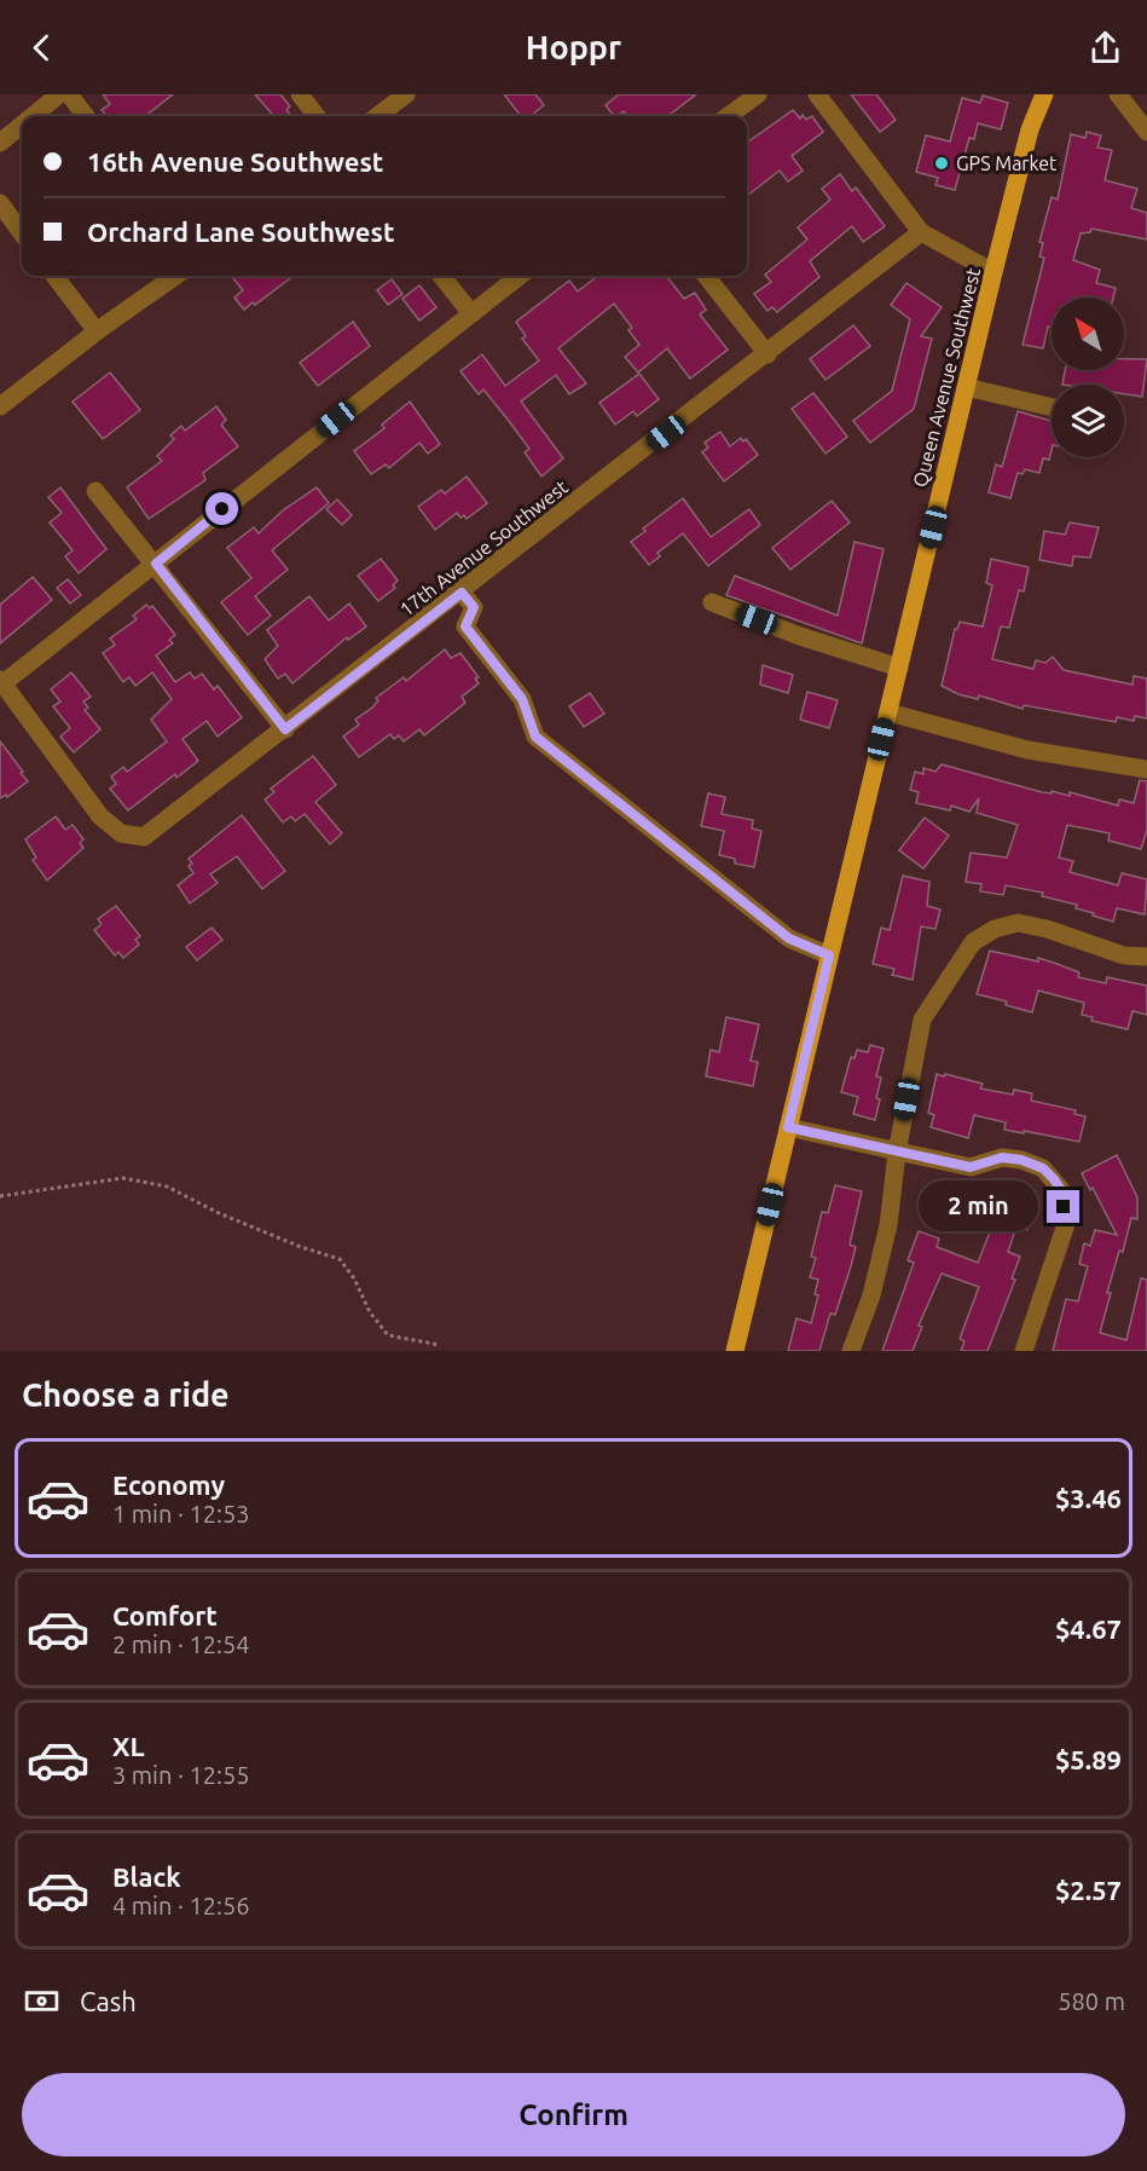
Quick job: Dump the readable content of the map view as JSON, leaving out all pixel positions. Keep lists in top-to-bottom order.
{
  "streets": {
    "main road": ["Queen Avenue Southwest"],
    "street": ["17th Avenue Southwest"]
  },
  "places": ["GPS Market"],
  "north": "top left",
  "page": {
    "header": "Hoppr",
    "banner": ["16th Avenue Southwest", "Orchard Lane Southwest"],
    "bubble": "2 min",
    "heading": "Choose a ride",
    "list": [
      {
        "name": "Economy",
        "note": "1 min · 12:53",
        "value": "$3.46"
      },
      {
        "name": "Comfort",
        "note": "2 min · 12:54",
        "value": "$4.67"
      },
      {
        "name": "XL",
        "note": "3 min · 12:55",
        "value": "$5.89"
      },
      {
        "name": "Black",
        "note": "4 min · 12:56",
        "value": "$2.57"
      }
    ],
    "pay": ["Cash", "580 m"],
    "buttons": "Confirm"
  }
}
